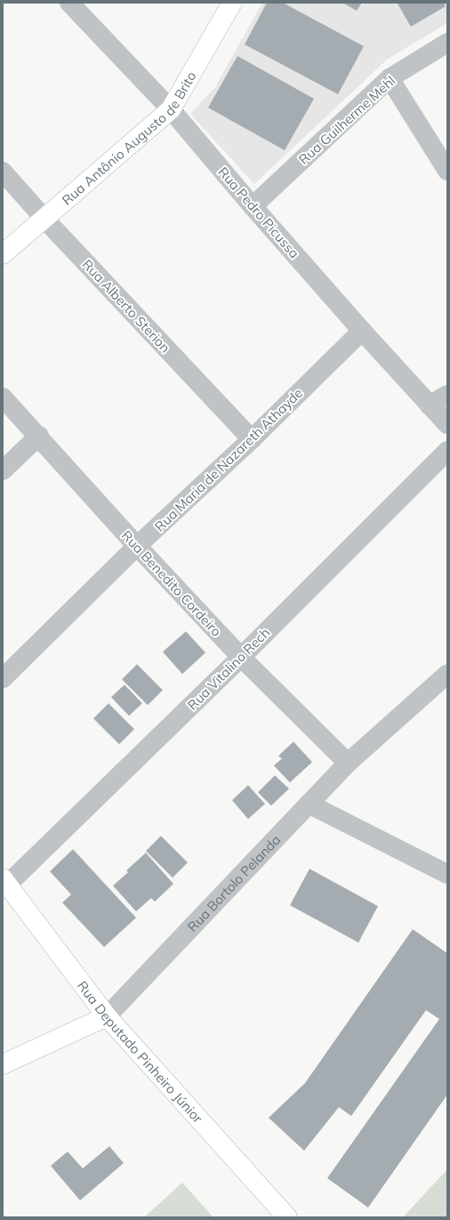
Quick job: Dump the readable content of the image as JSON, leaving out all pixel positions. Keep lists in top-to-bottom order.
{
  "streets": {
    "street": [
      "Rua Guilherme Mehl",
      "Rua Antônio Augusto de Brito",
      "Rua Pedro Picussa",
      "Rua Alberto Sterion",
      "Rua Maria de Nazareth Athayde",
      "Rua Benedito Cordeiro",
      "Rua Vitalino Rech",
      "Rua Bortolo Pelanda",
      "Rua Deputado Pinheiro Júnior"
    ]
  },
  "crossings": [
    ["Rua Guilherme Mehl", "Rua Pedro Picussa"],
    ["Rua Antônio Augusto de Brito", "Rua Pedro Picussa"],
    ["Rua Antônio Augusto de Brito", "Rua Alberto Sterion"],
    ["Rua Pedro Picussa", "Rua Maria de Nazareth Athayde"],
    ["Rua Alberto Sterion", "Rua Maria de Nazareth Athayde"],
    ["Rua Maria de Nazareth Athayde", "Rua Benedito Cordeiro"],
    ["Rua Benedito Cordeiro", "Rua Vitalino Rech"],
    ["Rua Benedito Cordeiro", "Rua Bortolo Pelanda"],
    ["Rua Vitalino Rech", "Rua Deputado Pinheiro Júnior"],
    ["Rua Bortolo Pelanda", "Rua Deputado Pinheiro Júnior"]
  ]
}
